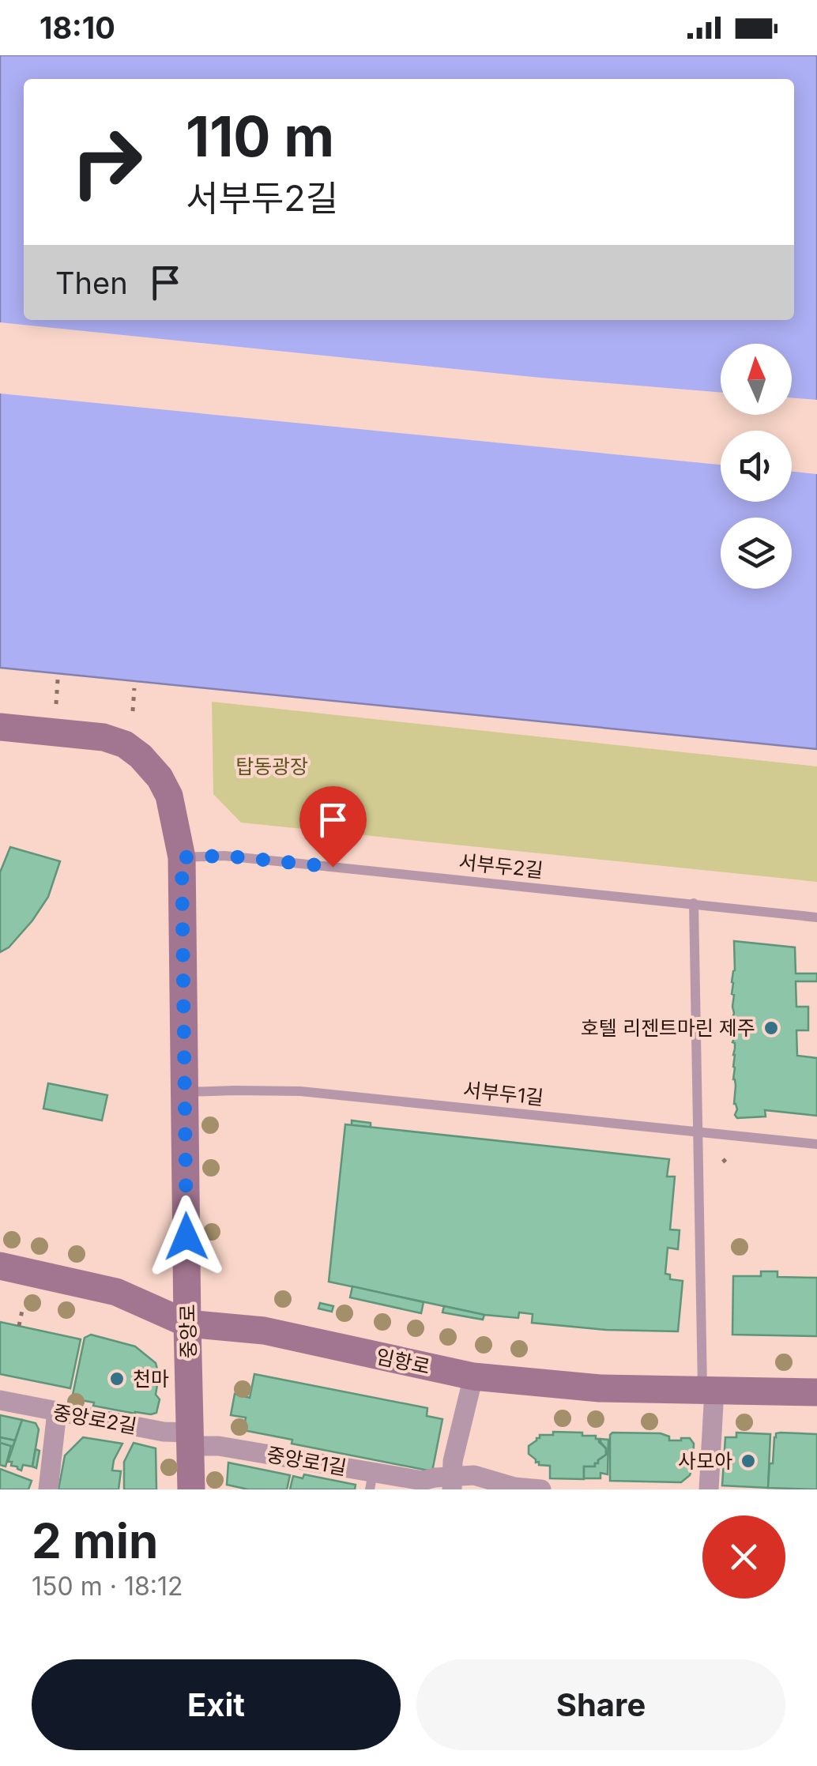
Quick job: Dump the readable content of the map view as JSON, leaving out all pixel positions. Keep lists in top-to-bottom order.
{
  "streets": {
    "main road": ["중앙로", "임항로"],
    "street": ["중앙로2길", "중앙로1길"],
    "lane": ["서부두2길", "서부두1길"]
  },
  "crossings": [
    ["서부두2길", "중앙로"],
    ["서부두1길", "중앙로"],
    ["중앙로", "임항로"],
    ["중앙로", "중앙로2길"],
    ["중앙로", "중앙로1길"],
    ["중앙로2길", "중앙로1길"]
  ],
  "parks": ["탑동광장"],
  "places": ["호텔 리젠트마린 제주", "천마", "사모아"],
  "north": "top",
  "page": {
    "status": "18:10",
    "turn": ["110 m", "서부두2길"],
    "then": "Then",
    "heading": ["2 min", "150 m · 18:12"],
    "buttons": ["Exit", "Share"]
  }
}
